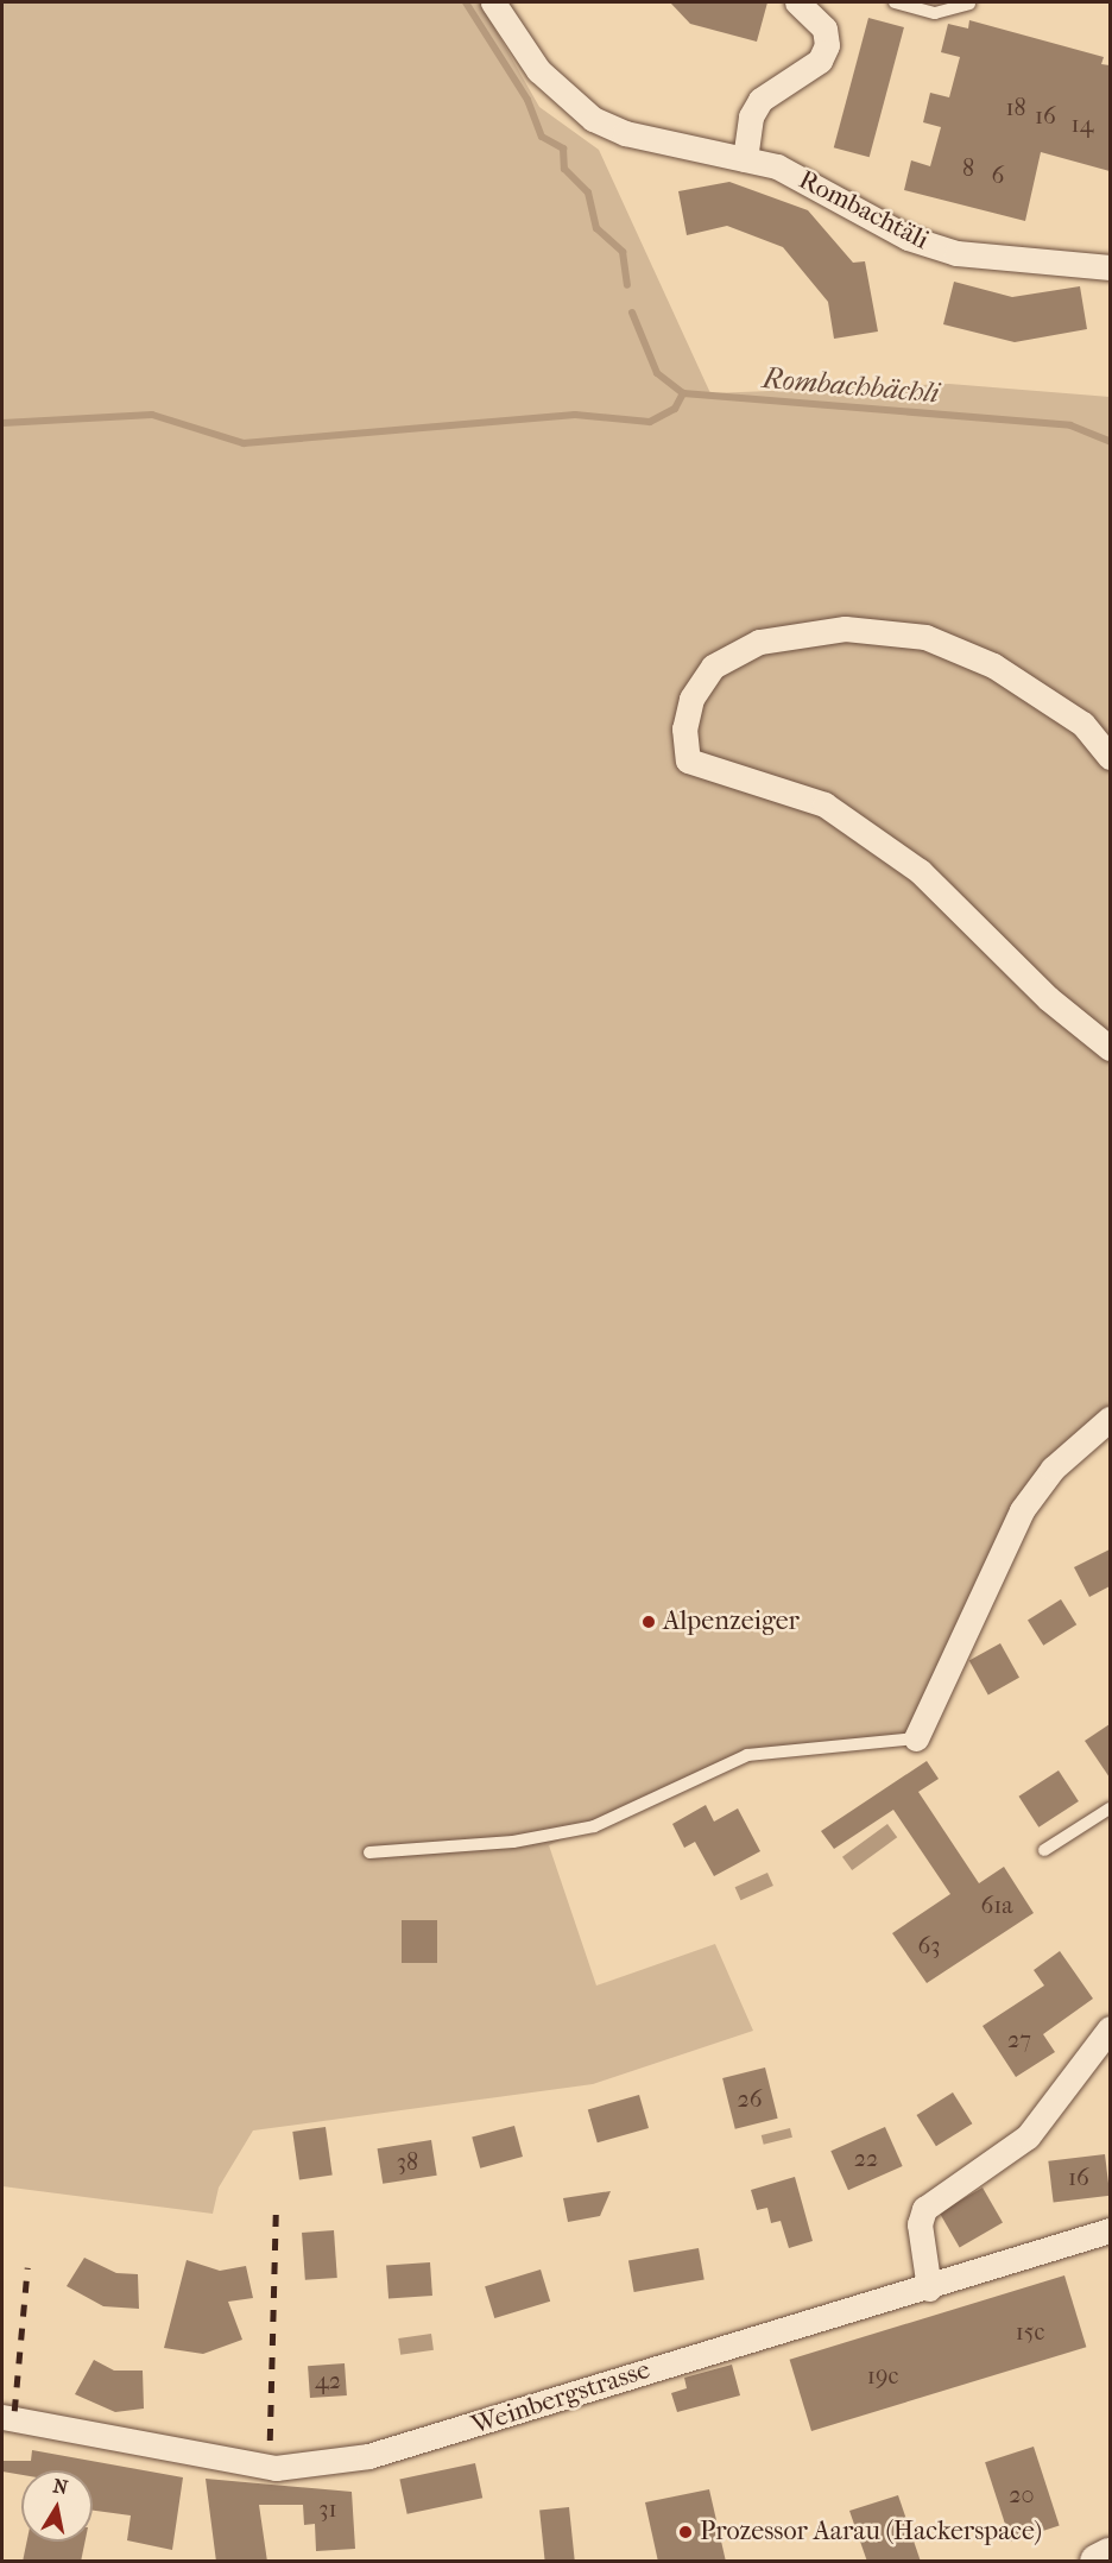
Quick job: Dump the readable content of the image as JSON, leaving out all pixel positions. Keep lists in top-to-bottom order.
{
  "streets": {
    "street": ["Rombachtäli", "Weinbergstrasse"]
  },
  "water": ["Rombachbächli"],
  "places": ["Alpenzeiger", "Prozessor Aarau (Hackerspace)"],
  "house_numbers": [
    "18",
    "16",
    "14",
    "8",
    "6",
    "61a",
    "63",
    "27",
    "26",
    "22",
    "38",
    "16",
    "15c",
    "19c",
    "42",
    "20",
    "31"
  ],
  "north": "top"
}
